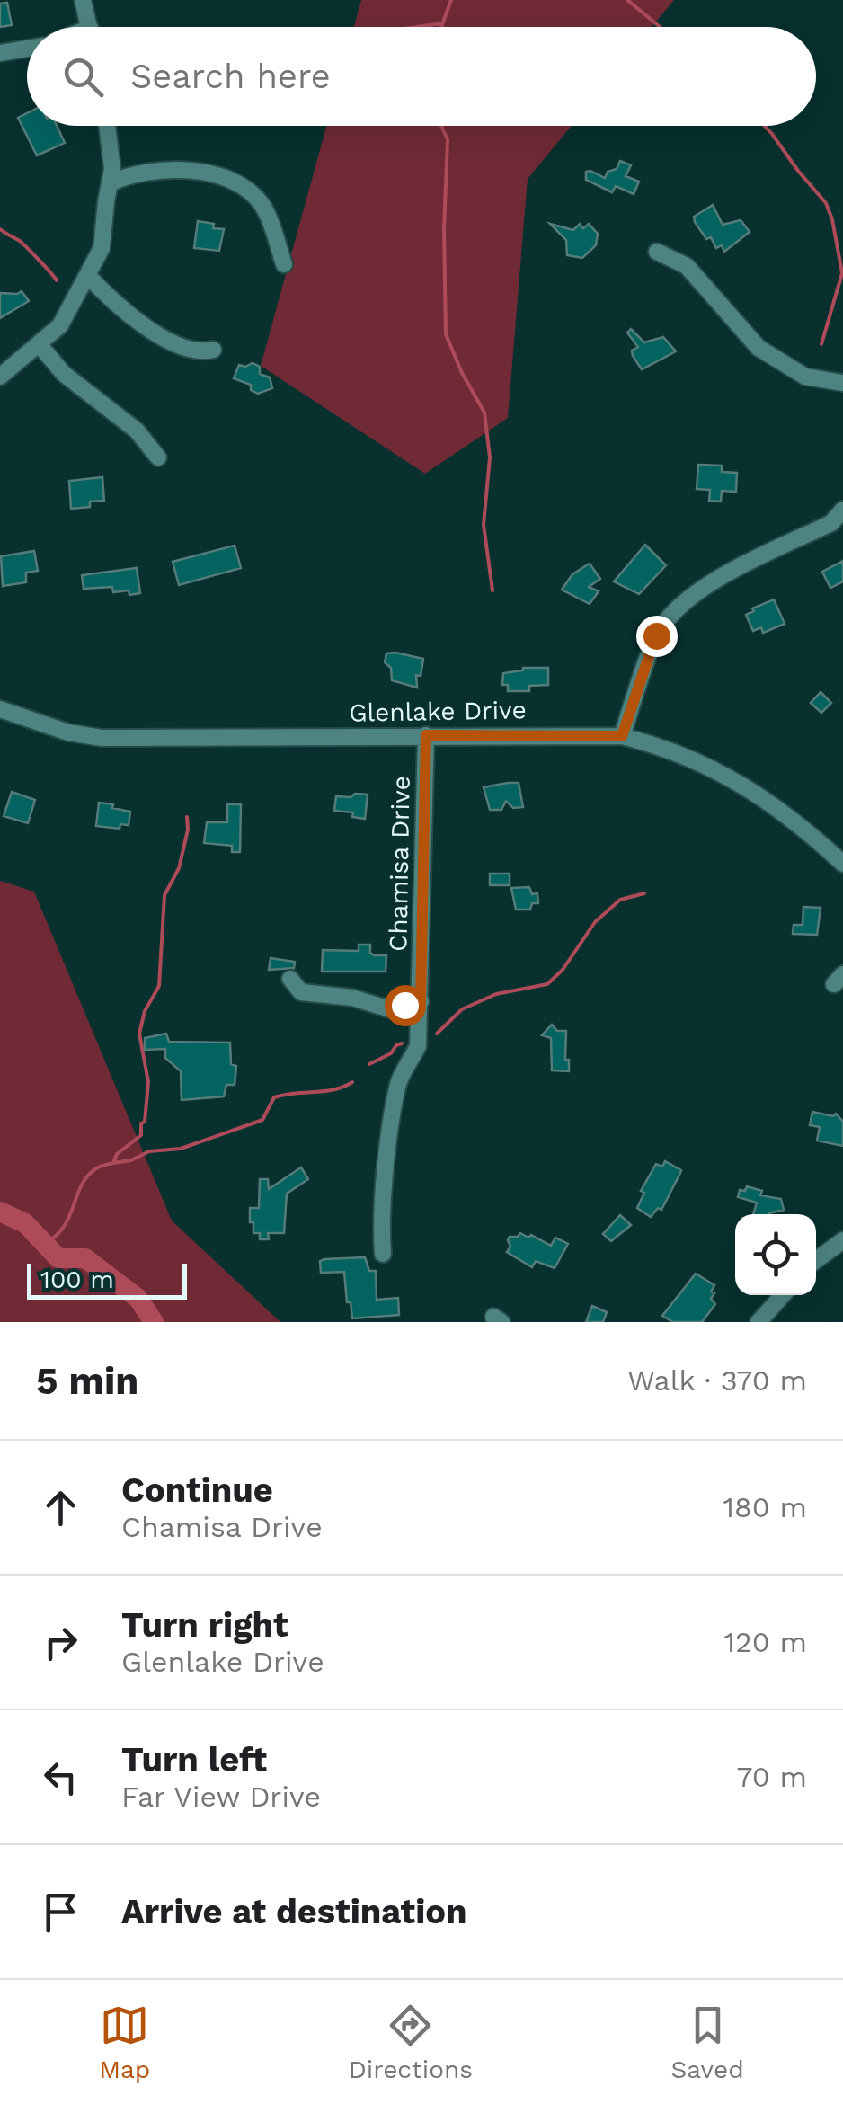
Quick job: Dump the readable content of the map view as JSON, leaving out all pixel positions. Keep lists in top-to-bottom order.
{
  "streets": {
    "street": ["Glenlake Drive", "Chamisa Drive"]
  },
  "crossings": [
    ["Glenlake Drive", "Chamisa Drive"]
  ],
  "scale_bar": "100 m",
  "page": {
    "search": "Search here",
    "scale": "100 m",
    "heading": ["5 min", "Walk · 370 m"],
    "list": [
      ["Continue", "Chamisa Drive", "180 m"],
      ["Turn right", "Glenlake Drive", "120 m"],
      ["Turn left", "Far View Drive", "70 m"],
      "Arrive at destination"
    ],
    "nav": ["Map", "Directions", "Saved"]
  }
}
